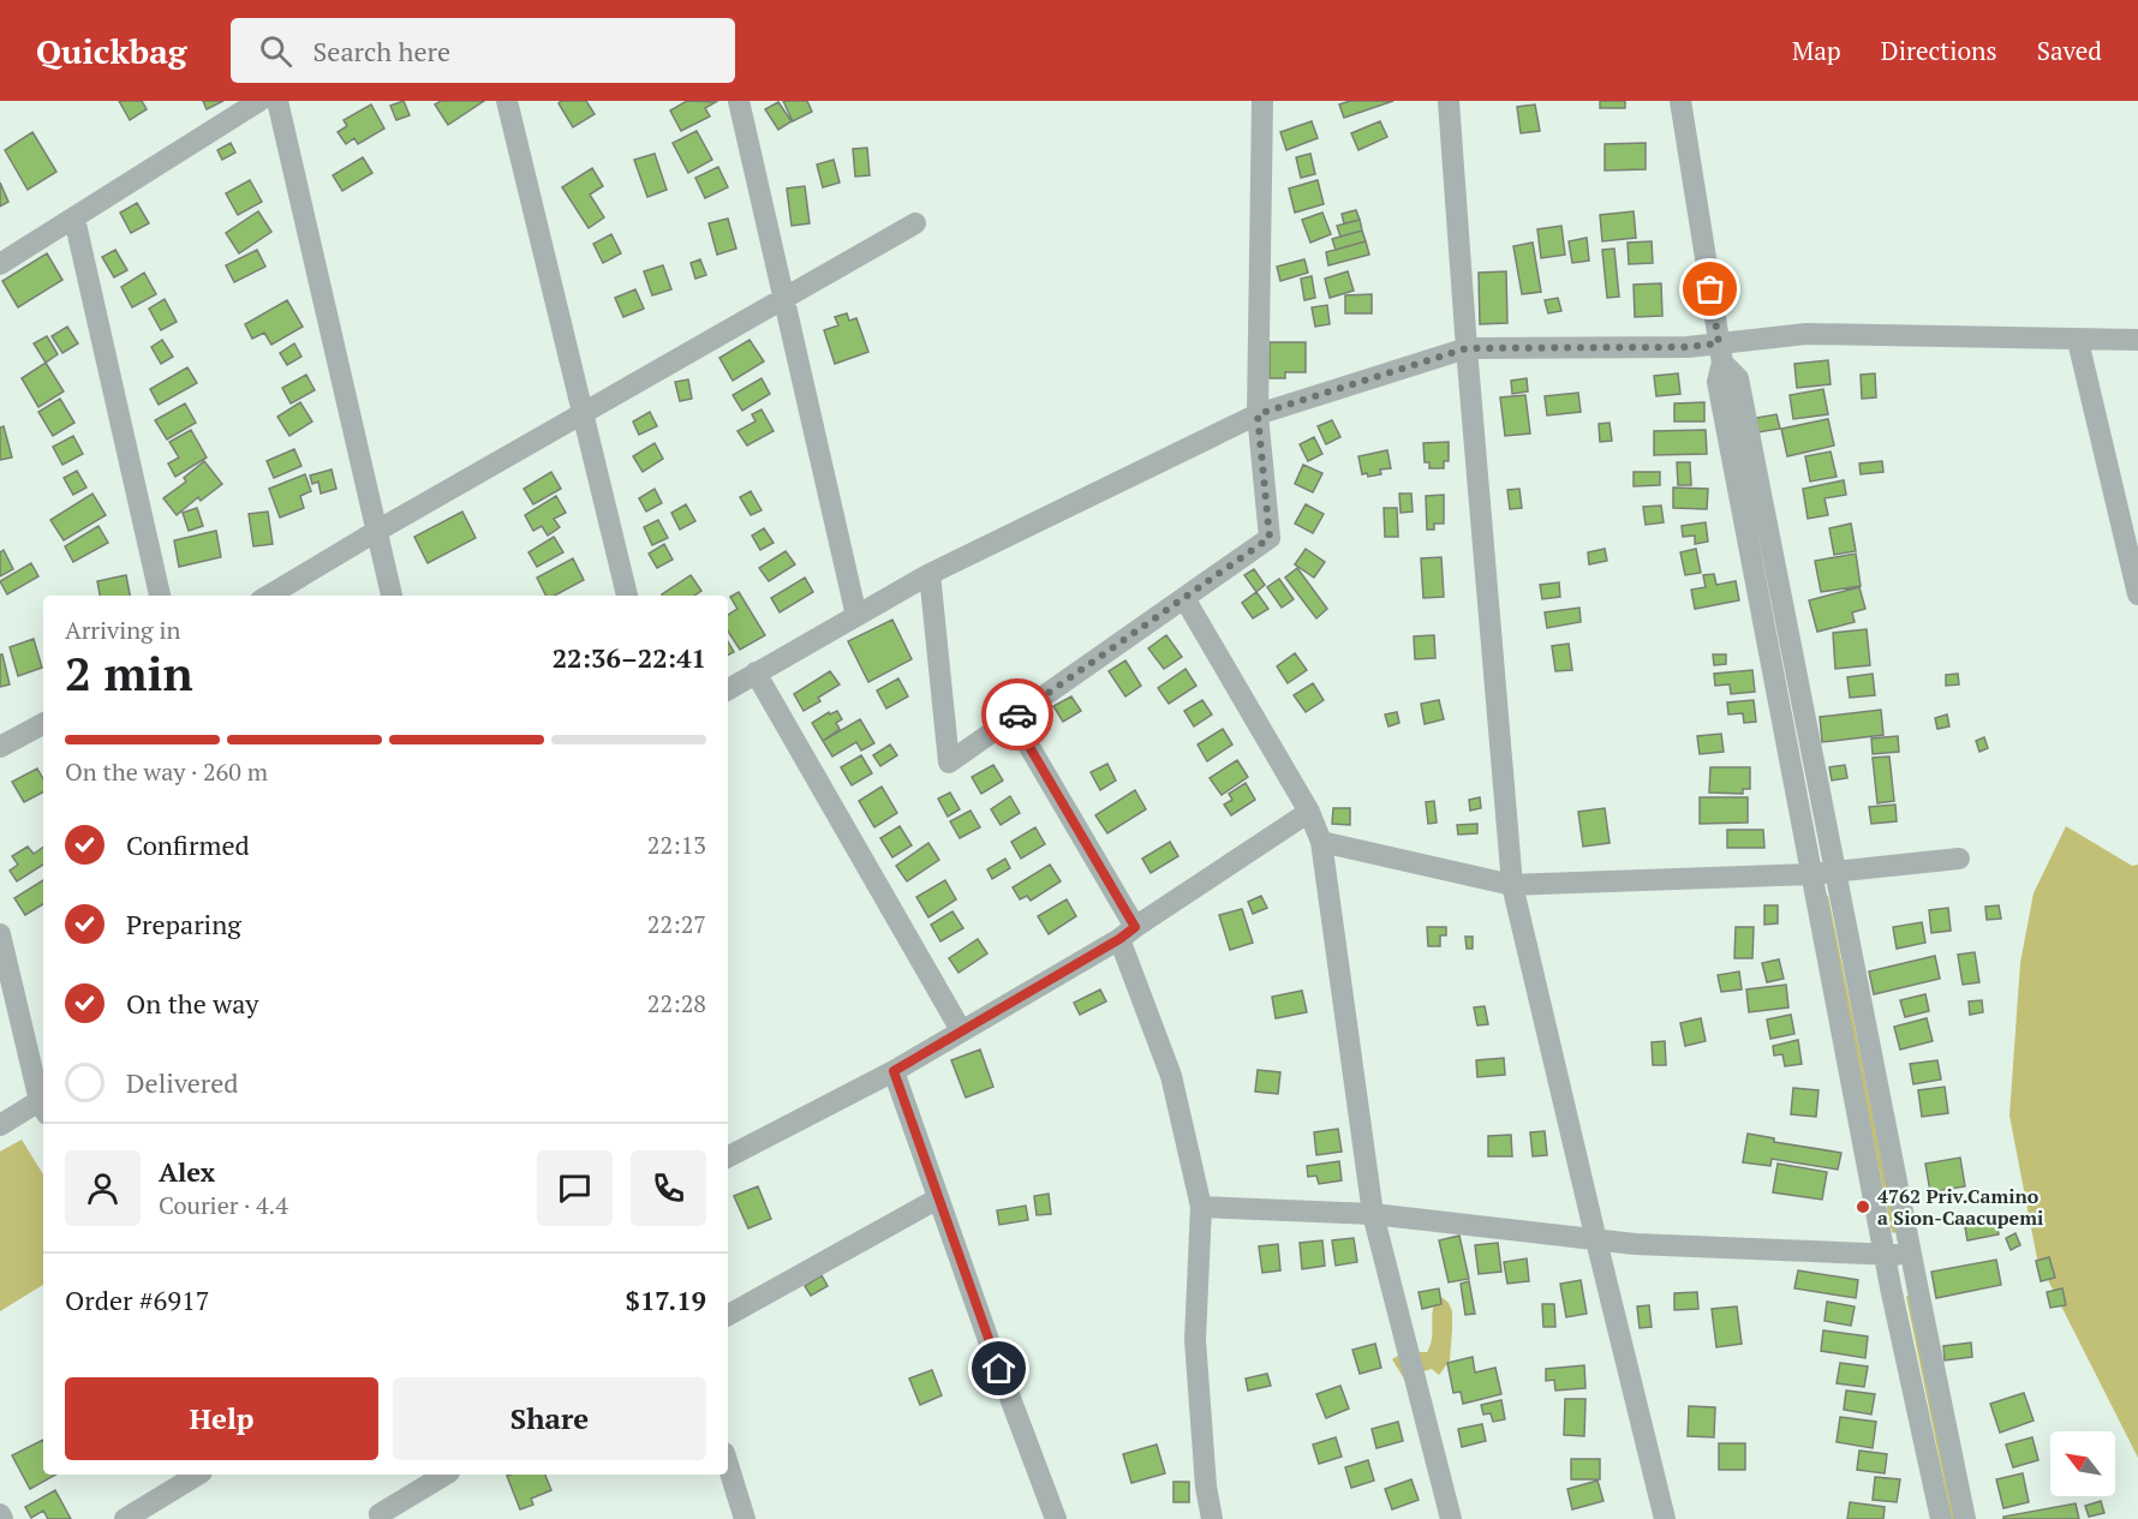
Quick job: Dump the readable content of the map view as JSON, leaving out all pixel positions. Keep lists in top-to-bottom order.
{
  "places": ["4762 Priv.Camino a Sion-Caacupemi"],
  "north": "top left",
  "page": {
    "header": "Quickbag",
    "search": "Search here",
    "nav": ["Map", "Directions", "Saved"],
    "heading": ["2 min", "Arriving in", "22:36–22:41"],
    "panel": [
      "Alex",
      "Courier · 4.4",
      "Order #6917",
      "$17.19"
    ],
    "bar": "On the way · 260 m",
    "list": [
      ["Confirmed", "22:13"],
      ["Preparing", "22:27"],
      ["On the way", "22:28"],
      "Delivered"
    ],
    "buttons": ["Help", "Share"]
  }
}
